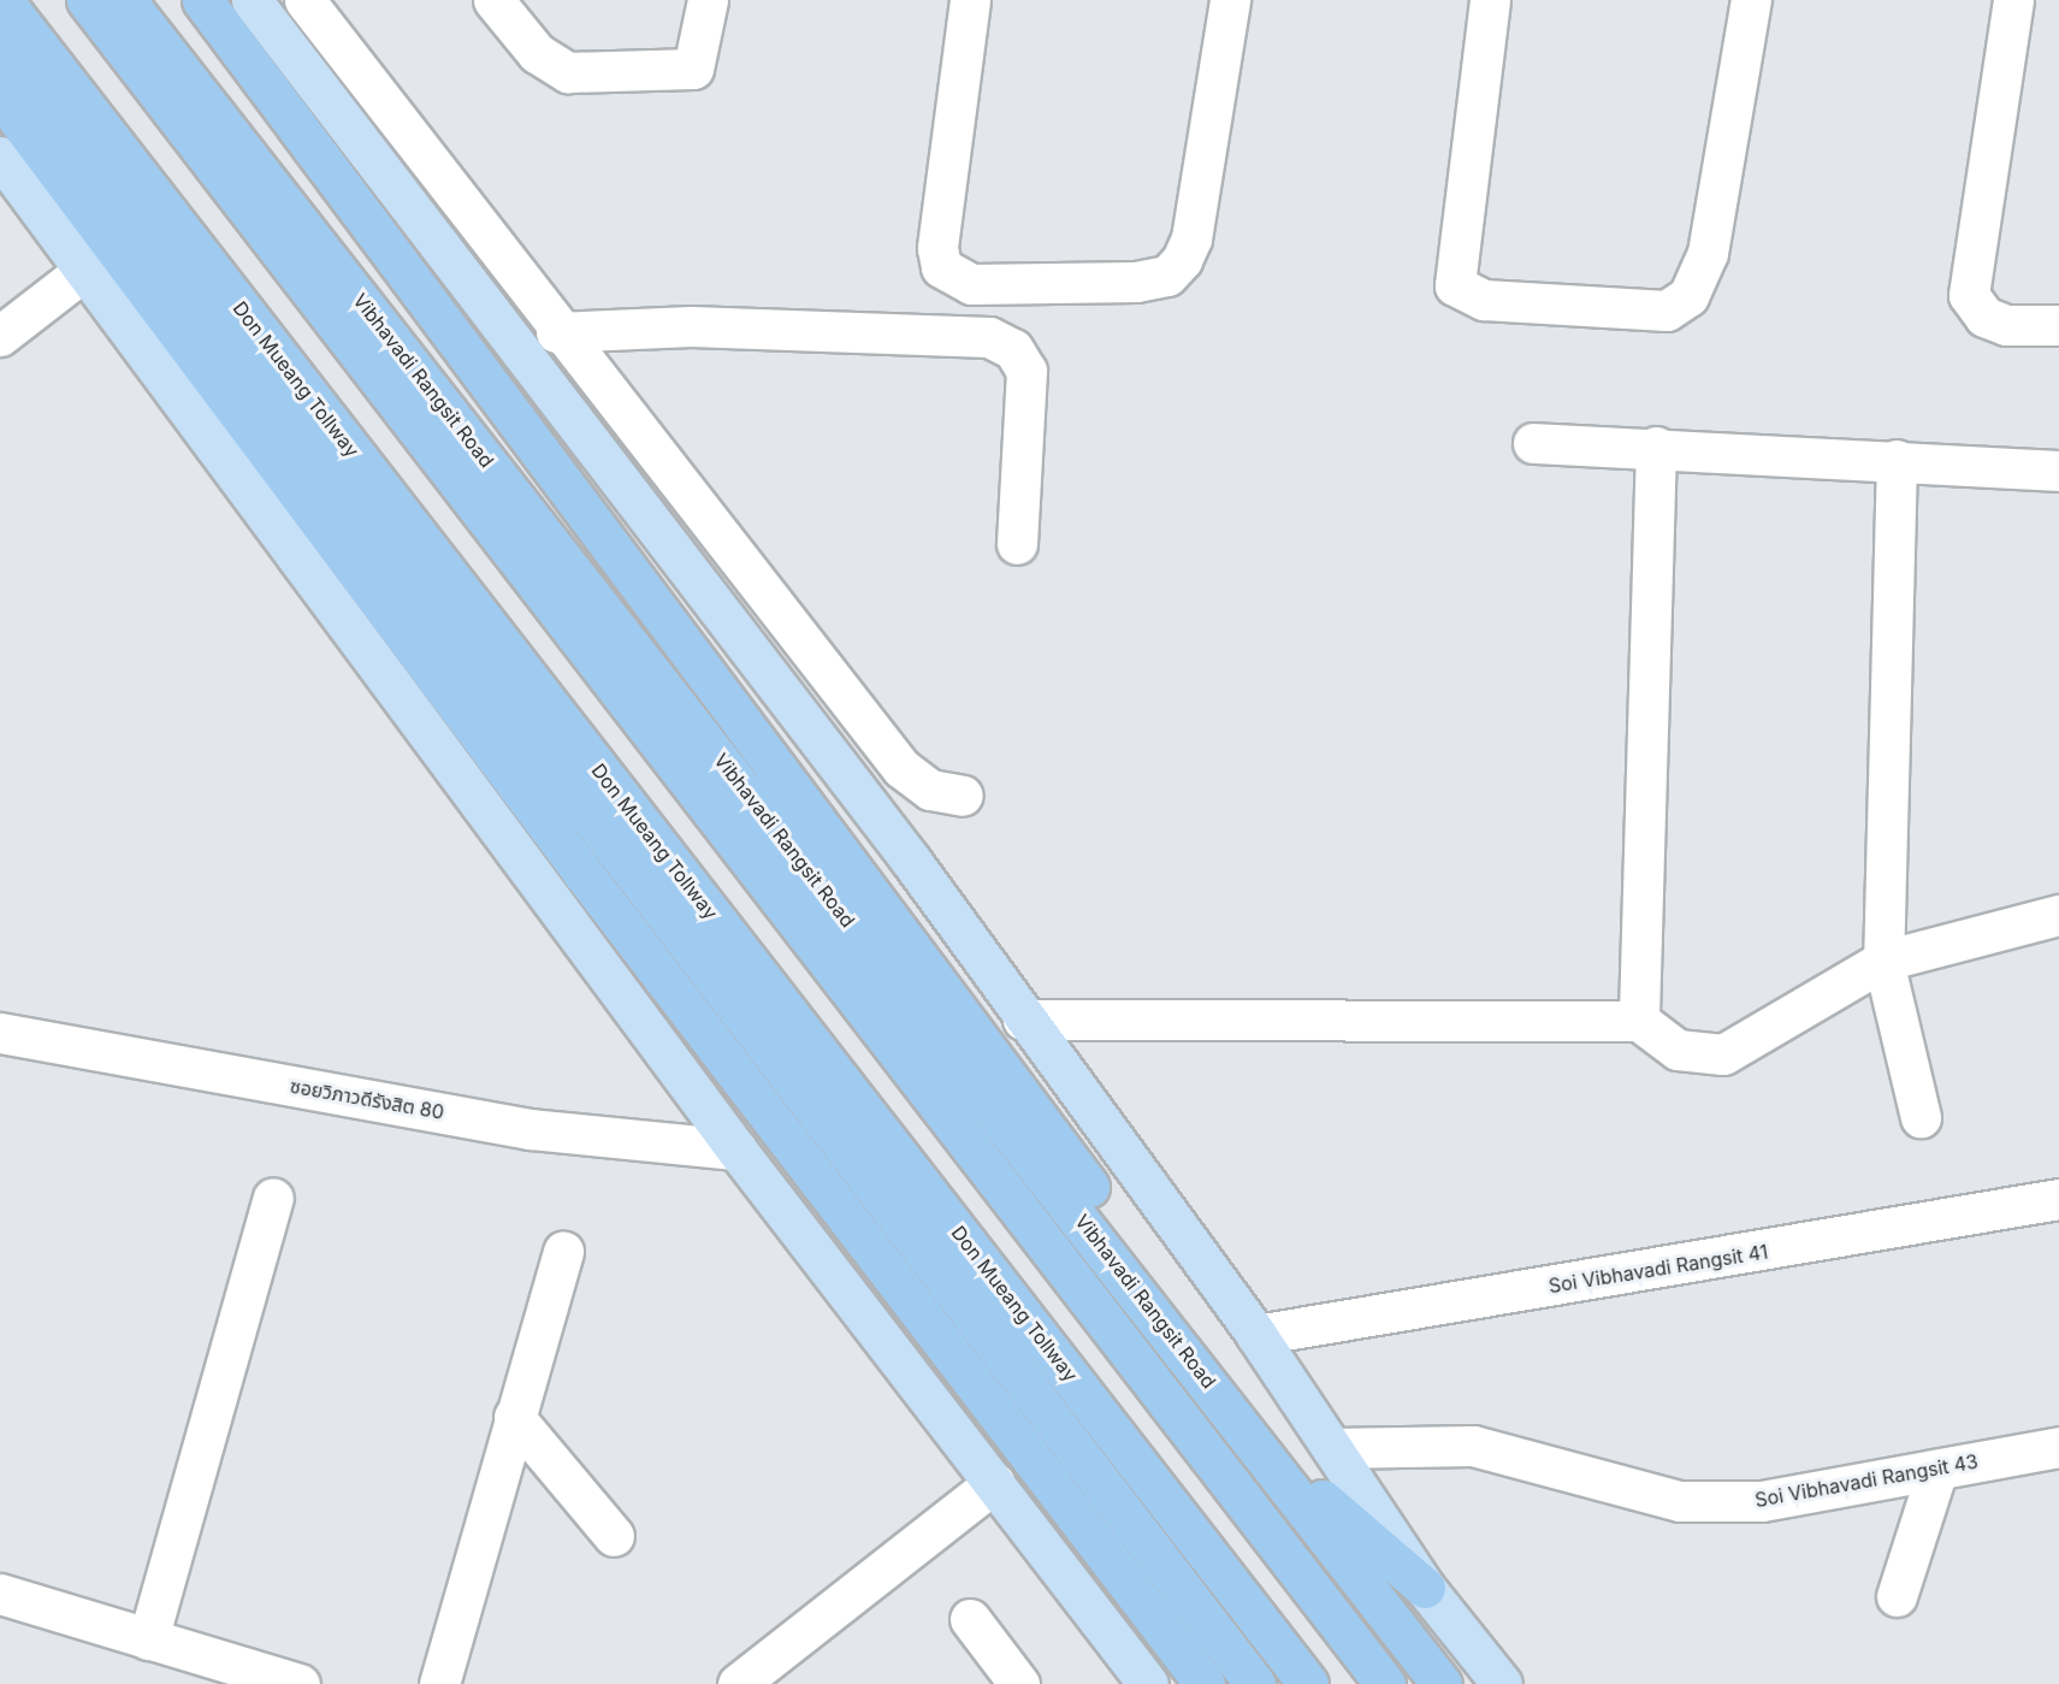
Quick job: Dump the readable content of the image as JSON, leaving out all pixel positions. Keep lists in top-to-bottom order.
{
  "streets": {
    "highway": ["Don Mueang Tollway", "Vibhavadi Rangsit Road"],
    "street": ["ซอยวิภาวดีรังสิต 80", "Soi Vibhavadi Rangsit 41", "Soi Vibhavadi Rangsit 43"]
  }
}
